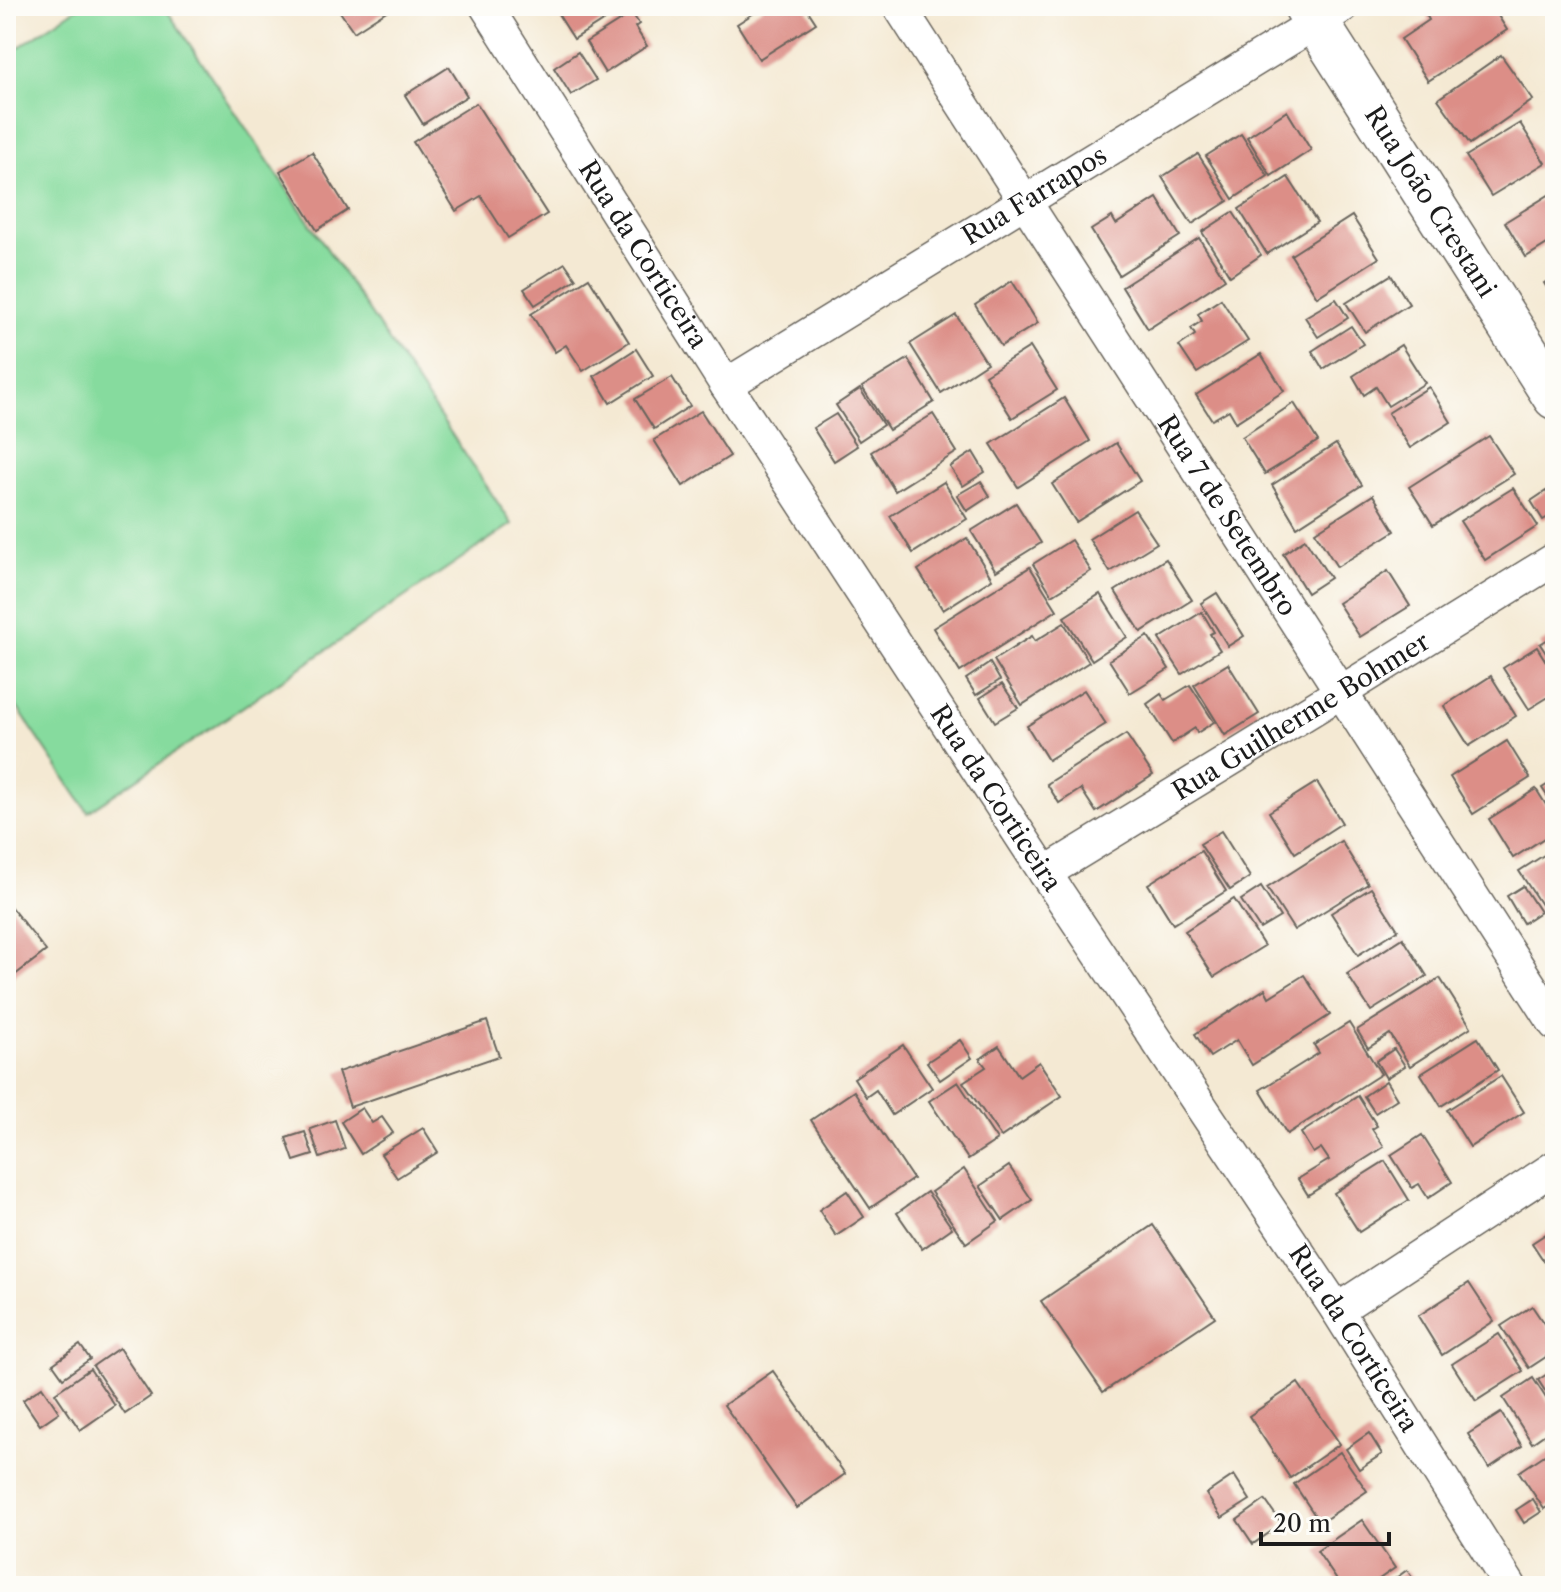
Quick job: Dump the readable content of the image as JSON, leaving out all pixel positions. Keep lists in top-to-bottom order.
{
  "streets": {
    "street": [
      "Rua Farrapos",
      "Rua João Crestani",
      "Rua da Corticeira",
      "Rua 7 de Setembro",
      "Rua Guilherme Bohmer"
    ]
  },
  "crossings": [
    ["Rua Farrapos", "Rua João Crestani"],
    ["Rua Farrapos", "Rua da Corticeira"],
    ["Rua Farrapos", "Rua 7 de Setembro"],
    ["Rua da Corticeira", "Rua Guilherme Bohmer"],
    ["Rua 7 de Setembro", "Rua Guilherme Bohmer"]
  ],
  "scale_bar": "20 m"
}
